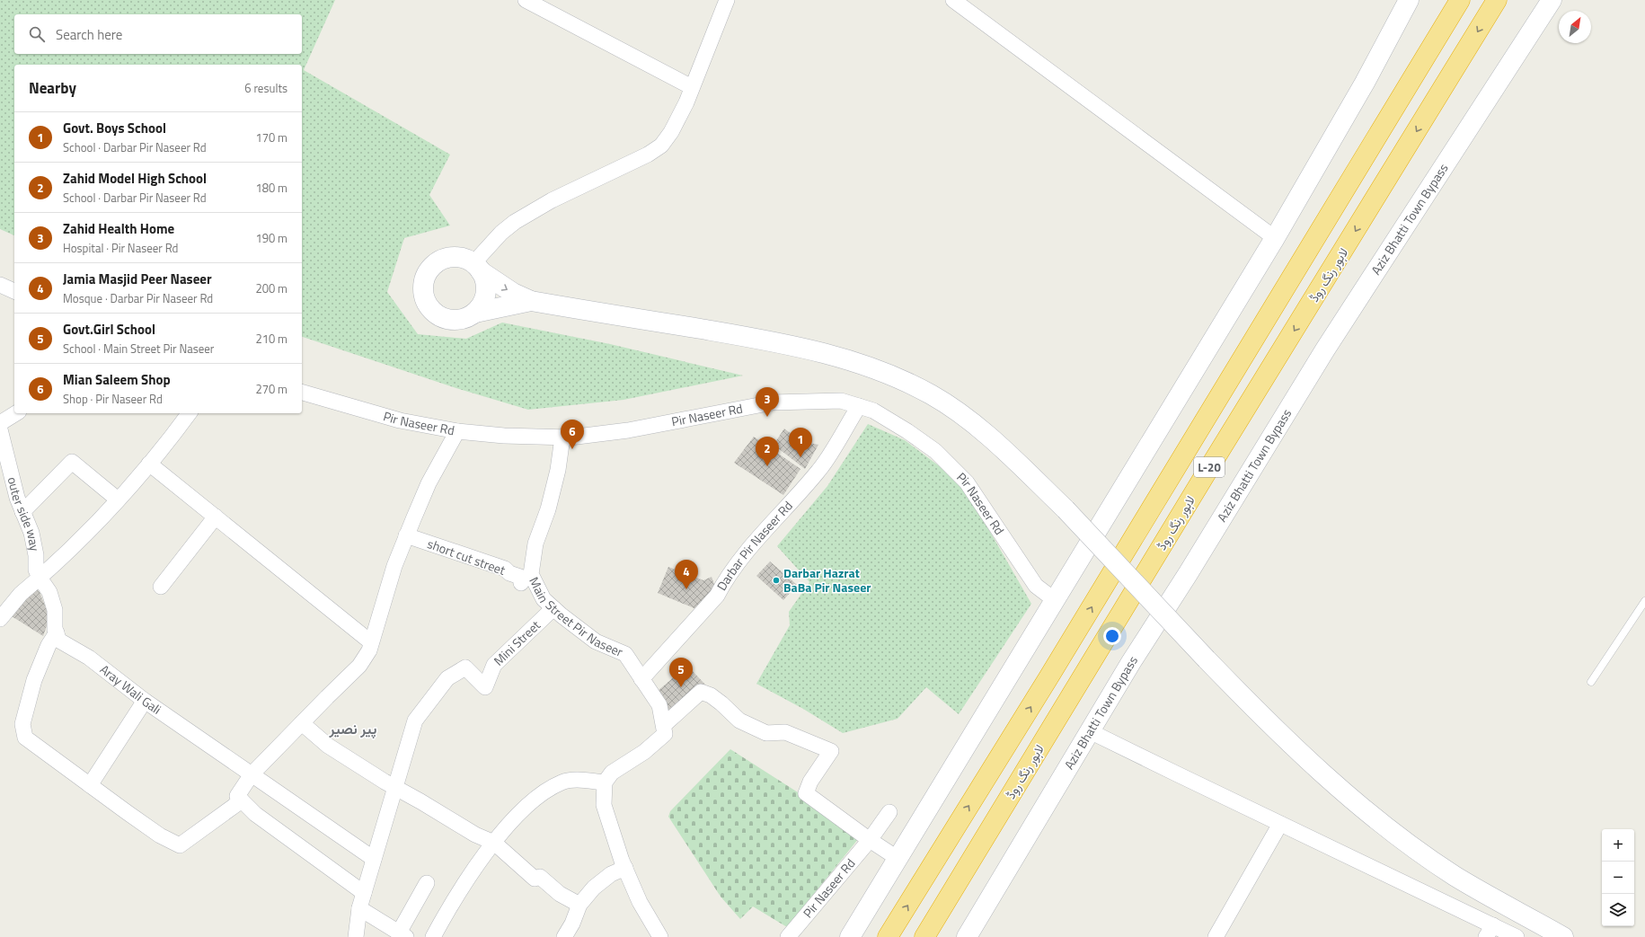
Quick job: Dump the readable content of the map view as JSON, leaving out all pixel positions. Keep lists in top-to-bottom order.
{
  "streets": {
    "highway": ["لاہور رنگ روڈ", "L-20"],
    "street": [
      "Aziz Bhatti Town Bypass",
      "Pir Naseer Rd",
      "outer side way",
      "Darbar Pir Naseer Rd",
      "short cut street",
      "Main Street Pir Naseer",
      "Mini Street",
      "Aray Wali Gali"
    ]
  },
  "crossings": [
    ["Pir Naseer Rd", "Darbar Pir Naseer Rd"],
    ["Pir Naseer Rd", "Main Street Pir Naseer"],
    ["Darbar Pir Naseer Rd", "Main Street Pir Naseer"],
    ["Main Street Pir Naseer", "Mini Street"]
  ],
  "districts": ["پیر نصیر"],
  "places": ["Darbar Hazrat BaBa Pir Naseer"],
  "north": "top right",
  "page": {
    "search": "Search here",
    "heading": ["Nearby", "6 results"],
    "list": [
      {
        "mark": "1",
        "name": "Govt. Boys School",
        "note": "School · Darbar Pir Naseer Rd",
        "value": "170 m"
      },
      {
        "mark": "2",
        "name": "Zahid Model High School",
        "note": "School · Darbar Pir Naseer Rd",
        "value": "180 m"
      },
      {
        "mark": "3",
        "name": "Zahid Health Home",
        "note": "Hospital · Pir Naseer Rd",
        "value": "190 m"
      },
      {
        "mark": "4",
        "name": "Jamia Masjid Peer Naseer",
        "note": "Mosque · Darbar Pir Naseer Rd",
        "value": "200 m"
      },
      {
        "mark": "5",
        "name": "Govt.Girl School",
        "note": "School · Main Street Pir Naseer",
        "value": "210 m"
      },
      {
        "mark": "6",
        "name": "Mian Saleem Shop",
        "note": "Shop · Pir Naseer Rd",
        "value": "270 m"
      }
    ],
    "pins": [
      "3",
      "6",
      "1",
      "2",
      "4",
      "5"
    ],
    "map_buttons": ["+", "−"]
  }
}
